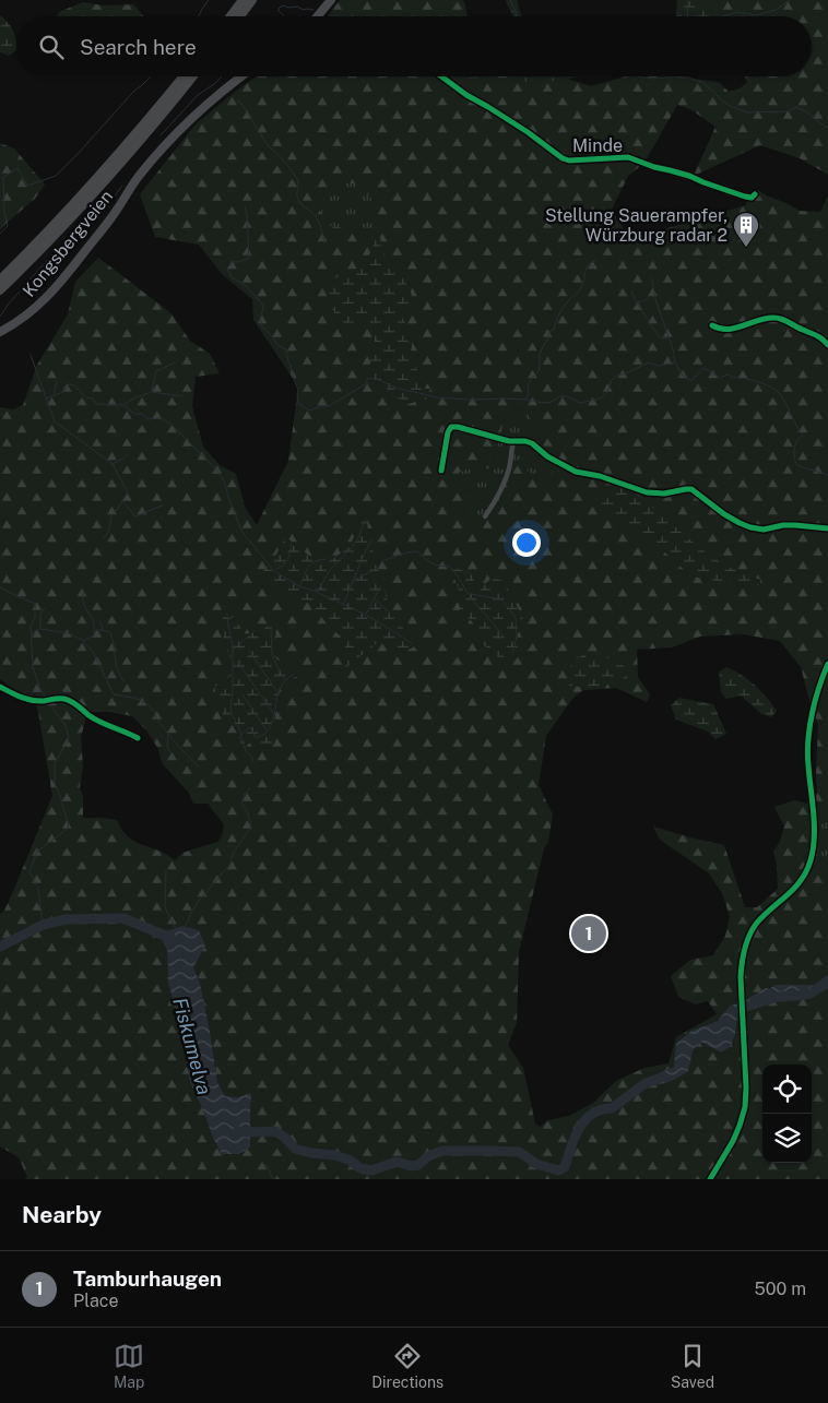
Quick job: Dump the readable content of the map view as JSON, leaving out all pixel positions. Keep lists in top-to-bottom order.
{
  "streets": {
    "main road": ["Kongsbergveien"],
    "street": ["Minde"]
  },
  "water": ["Fiskumelva"],
  "places": {
    "building": ["Stellung Sauerampfer, Würzburg radar 2"]
  },
  "page": {
    "search": "Search here",
    "pins": "1",
    "heading": "Nearby",
    "list": [
      {
        "mark": "1",
        "name": "Tamburhaugen",
        "note": "Place",
        "value": "500 m"
      }
    ],
    "nav": ["Map", "Directions", "Saved"]
  }
}
